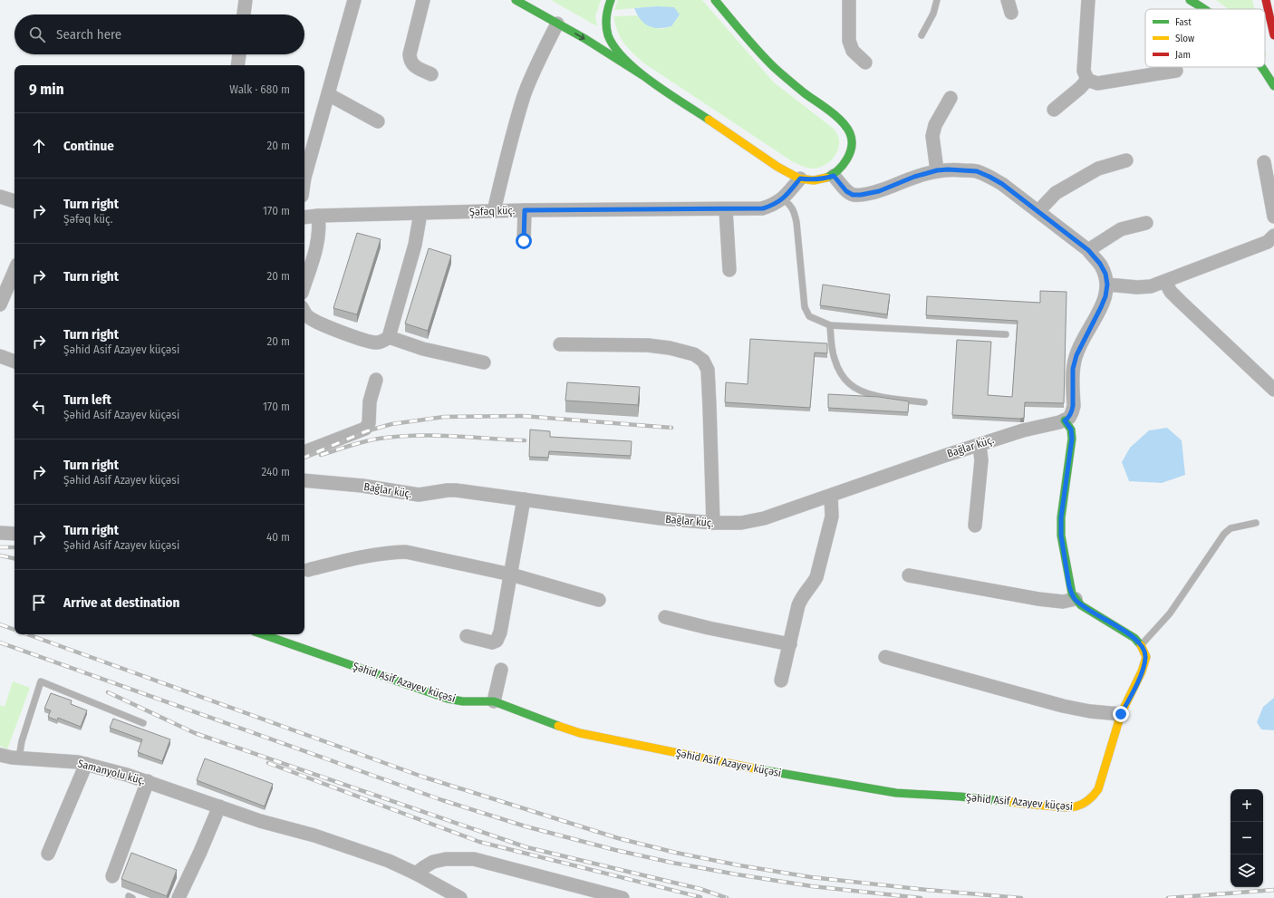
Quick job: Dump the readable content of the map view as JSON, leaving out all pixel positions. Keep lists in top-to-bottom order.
{
  "streets": {
    "main road": ["Şəhid Asif Azayev küçəsi"],
    "street": ["Şəfəq küç.", "Bağlar küç.", "Samanyolu küç."]
  },
  "legend": ["Fast", "Slow", "Jam"],
  "page": {
    "search": "Search here",
    "heading": ["9 min", "Walk · 680 m"],
    "list": [
      ["Continue", "20 m"],
      ["Turn right", "Şəfəq küç.", "170 m"],
      ["Turn right", "20 m"],
      ["Turn right", "Şəhid Asif Azayev küçəsi", "20 m"],
      ["Turn left", "Şəhid Asif Azayev küçəsi", "170 m"],
      ["Turn right", "Şəhid Asif Azayev küçəsi", "240 m"],
      ["Turn right", "Şəhid Asif Azayev küçəsi", "40 m"],
      "Arrive at destination"
    ],
    "map_buttons": ["+", "−"]
  }
}
